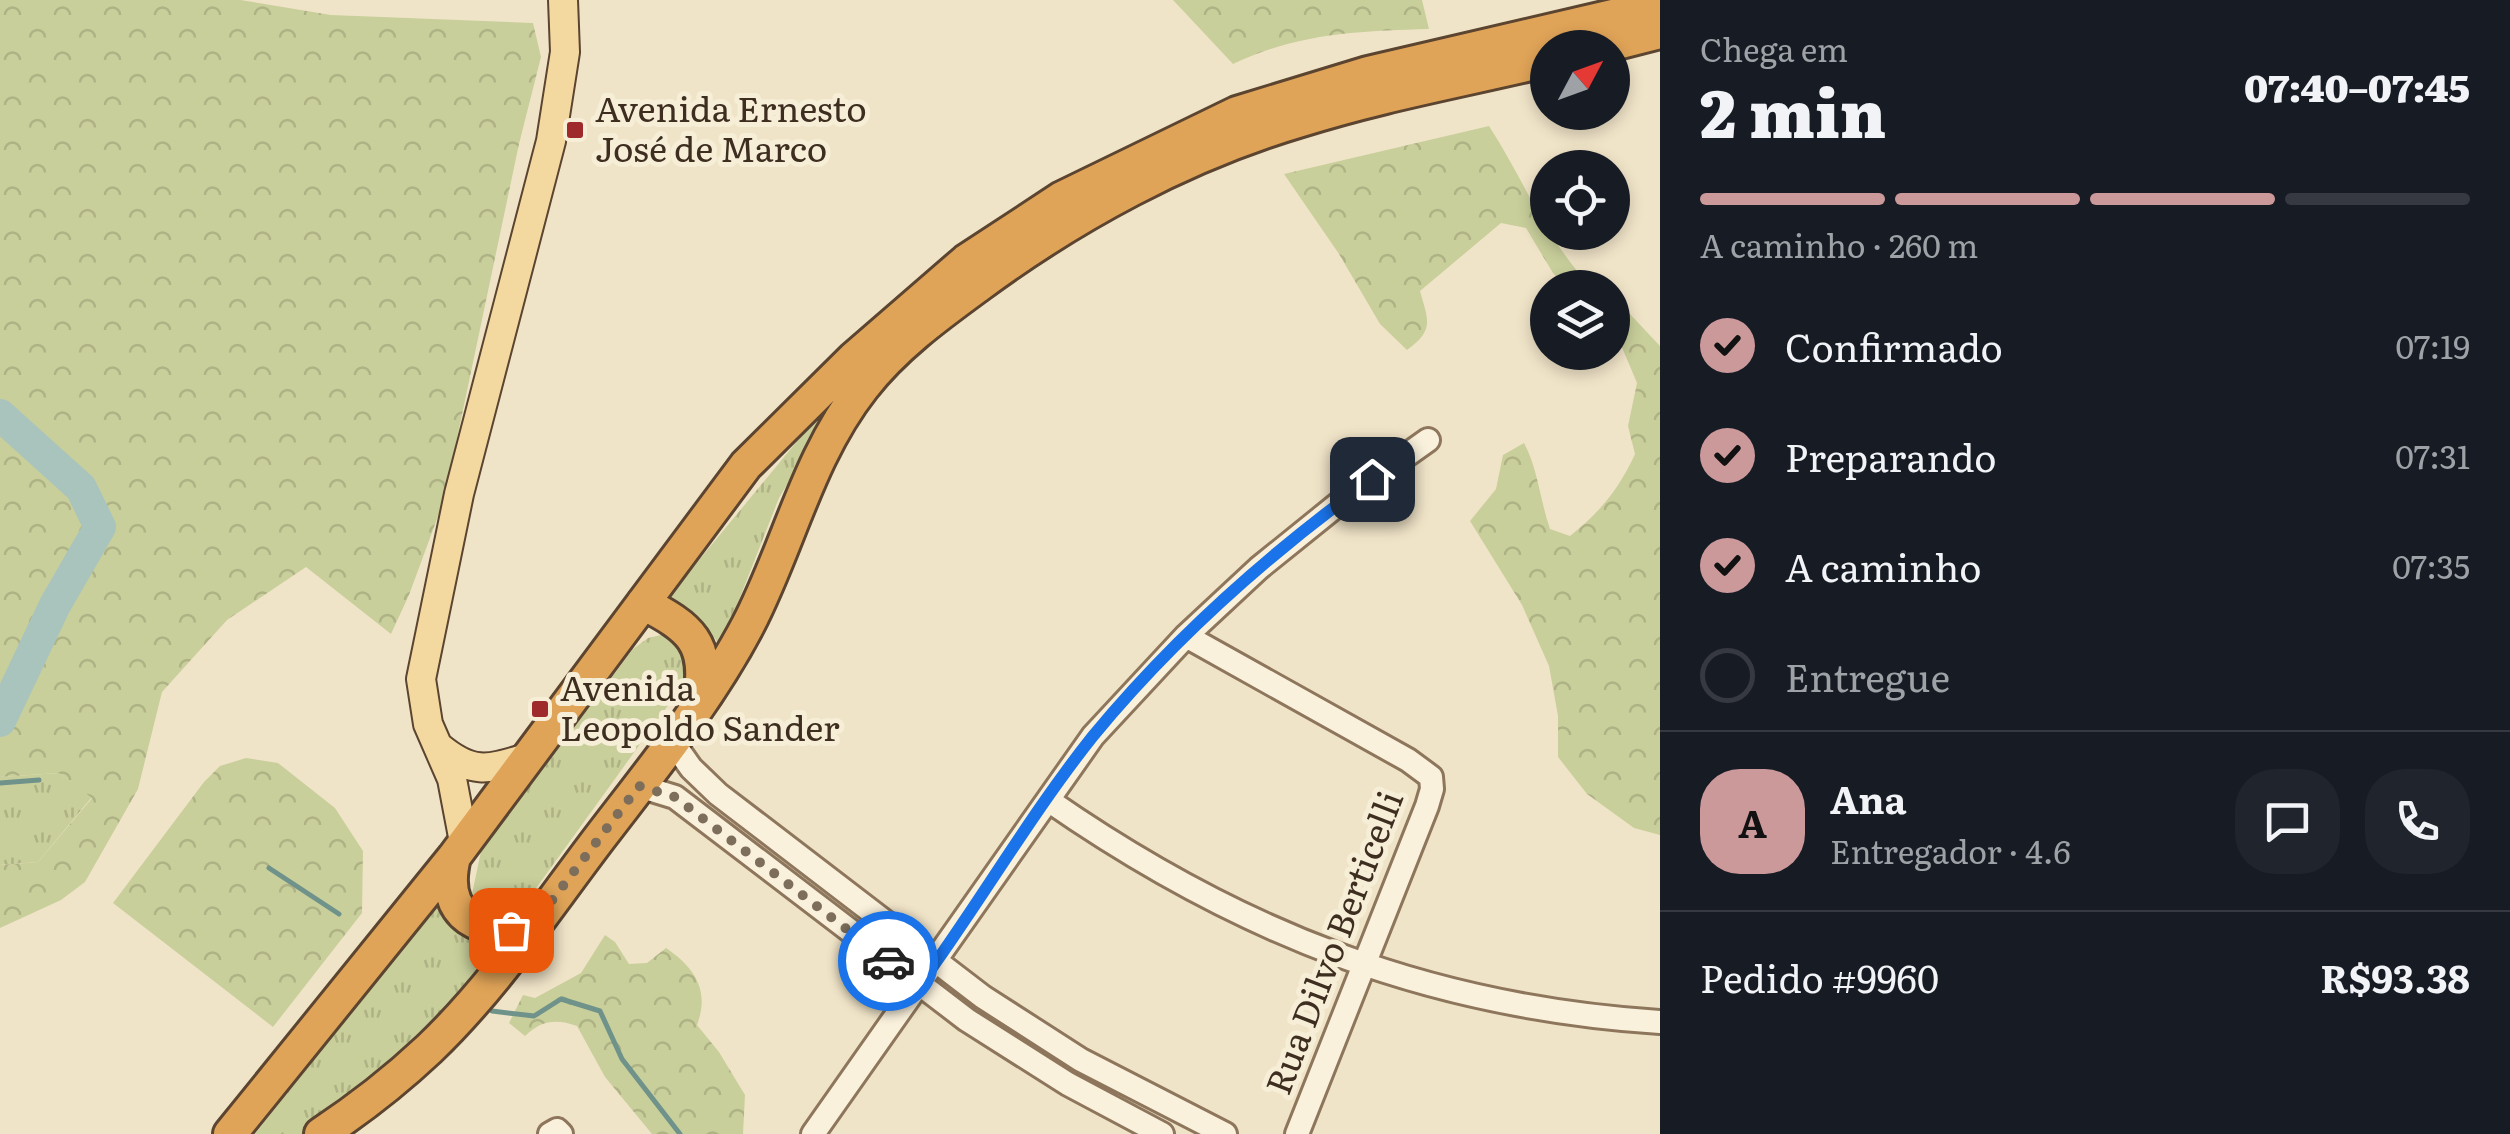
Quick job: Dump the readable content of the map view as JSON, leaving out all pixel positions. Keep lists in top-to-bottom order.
{
  "streets": {
    "street": ["Rua Dilvo Berticelli"]
  },
  "places": {
    "transit": ["Avenida Ernesto José de Marco", "Avenida Leopoldo Sander"]
  },
  "north": "top right",
  "page": {
    "heading": ["2 min", "Chega em", "07:40–07:45"],
    "panel": [
      "Ana",
      "Entregador · 4.6",
      "Pedido #9960",
      "R$93.38"
    ],
    "bar": "A caminho · 260 m",
    "list": [
      ["Confirmado", "07:19"],
      ["Preparando", "07:31"],
      ["A caminho", "07:35"],
      "Entregue"
    ],
    "round": "A"
  }
}
